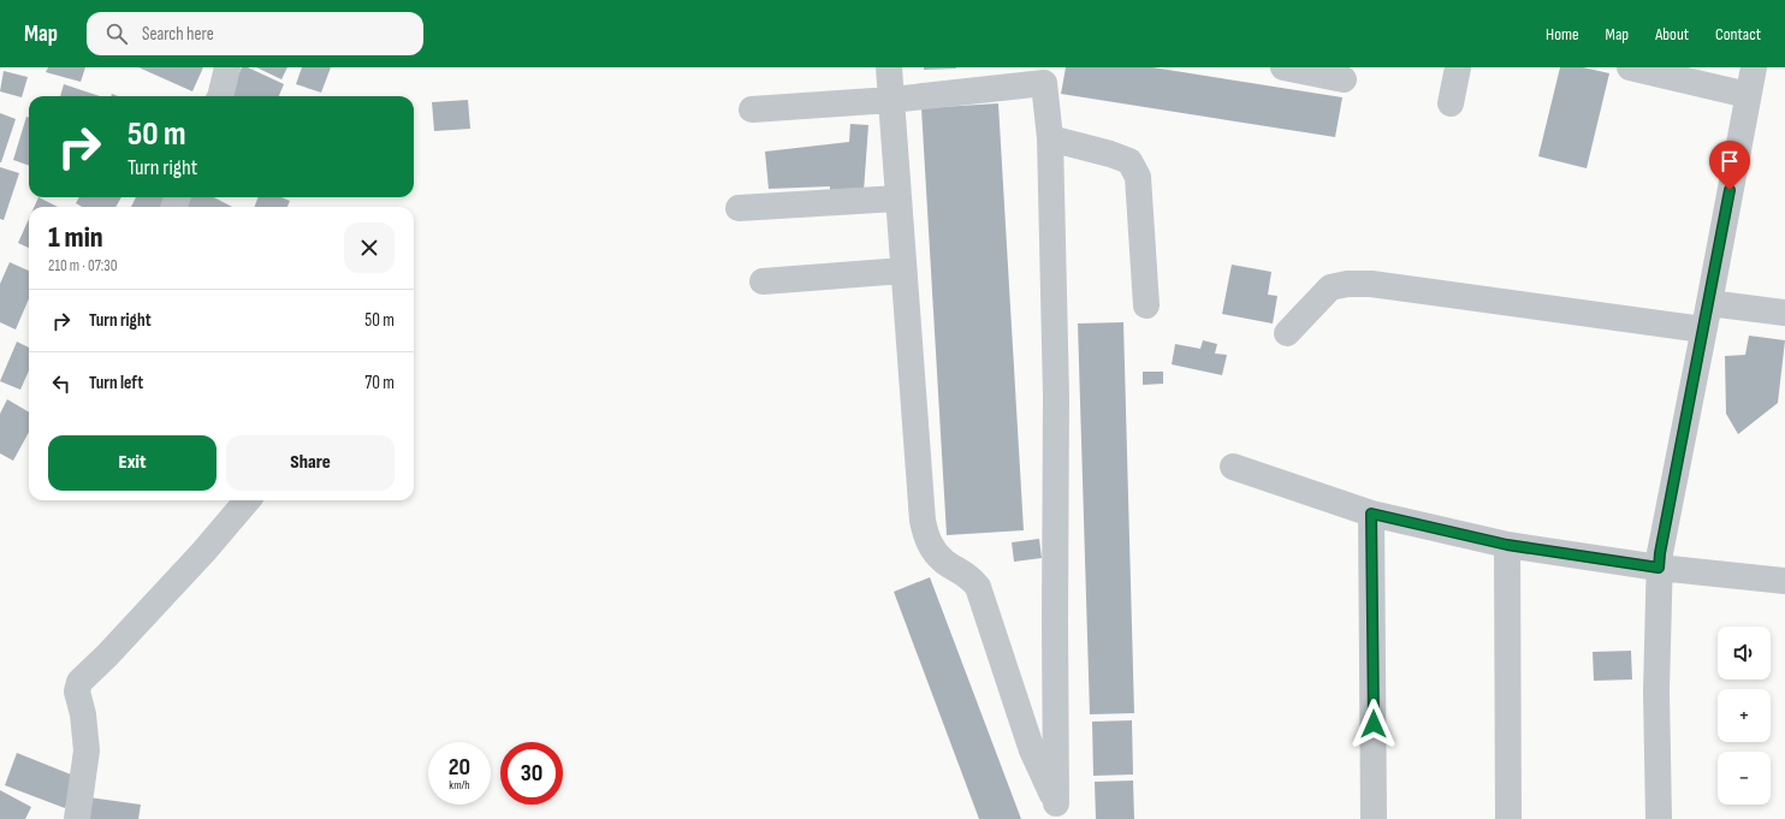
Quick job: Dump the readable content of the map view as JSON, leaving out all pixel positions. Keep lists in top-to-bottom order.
{
  "page": {
    "header": "Map",
    "search": "Search here",
    "nav": [
      "Home",
      "Map",
      "About",
      "Contact"
    ],
    "turn": ["50 m", "Turn right"],
    "heading": ["1 min", "210 m · 07:30"],
    "list": [
      {
        "name": "Turn right",
        "value": "50 m"
      },
      {
        "name": "Turn left",
        "value": "70 m"
      }
    ],
    "buttons": ["Exit", "Share"],
    "map_buttons": ["+", "−"],
    "speed": "20 km/h",
    "limit": "30"
  }
}
